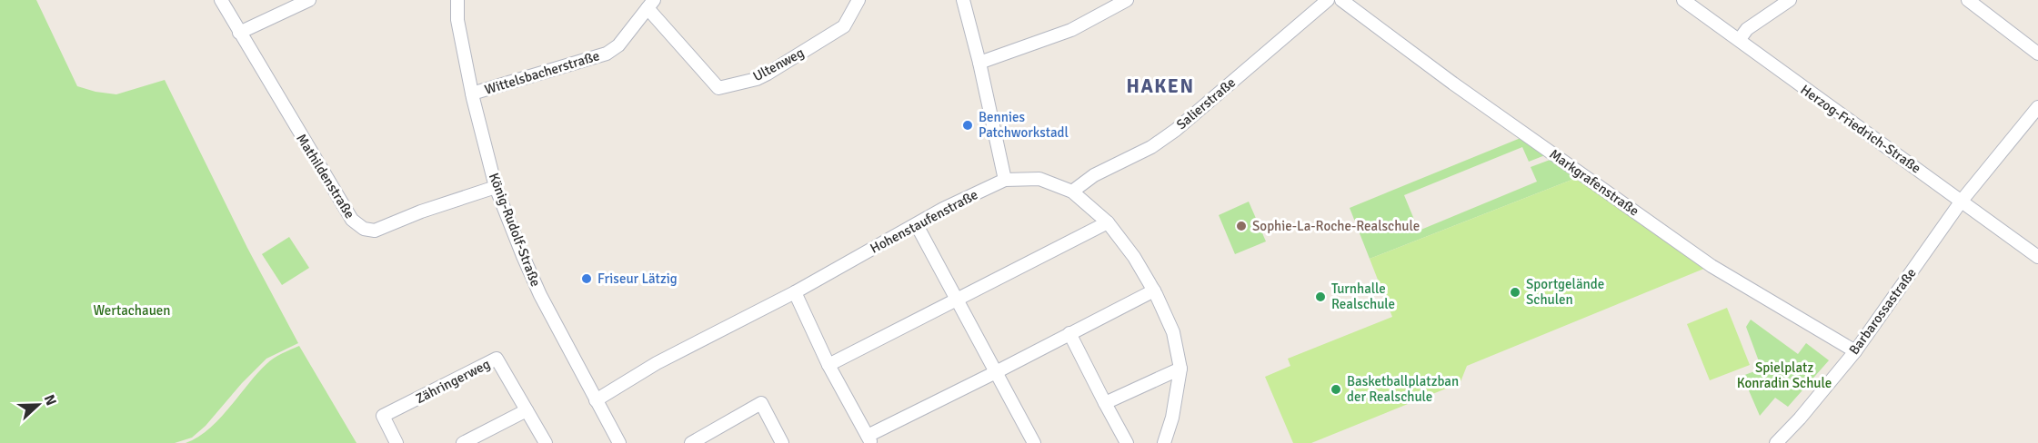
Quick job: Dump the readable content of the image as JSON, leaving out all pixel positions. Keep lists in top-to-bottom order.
{
  "streets": {
    "street": [
      "Ultenweg",
      "Wittelsbacherstraße",
      "Salierstraße",
      "Herzog-Friedrich-Straße",
      "Mathildenstraße",
      "Markgrafenstraße",
      "Hohenstaufenstraße",
      "König-Rudolf-Straße",
      "Barbarossastraße",
      "Zähringerweg"
    ]
  },
  "crossings": [
    ["Ultenweg", "Wittelsbacherstraße"],
    ["Wittelsbacherstraße", "König-Rudolf-Straße"],
    ["Salierstraße", "Hohenstaufenstraße"],
    ["Herzog-Friedrich-Straße", "Barbarossastraße"],
    ["Mathildenstraße", "König-Rudolf-Straße"],
    ["Markgrafenstraße", "Barbarossastraße"],
    ["Hohenstaufenstraße", "König-Rudolf-Straße"]
  ],
  "districts": ["HAKEN"],
  "parks": ["Wertachauen", "Spielplatz Konradin Schule"],
  "places": [
    "Bennies Patchworkstadl",
    "Sophie-La-Roche-Realschule",
    "Friseur Lätzig",
    "Sportgelände Schulen",
    "Turnhalle Realschule",
    "Basketballplatzban der Realschule"
  ],
  "north": "right"
}
